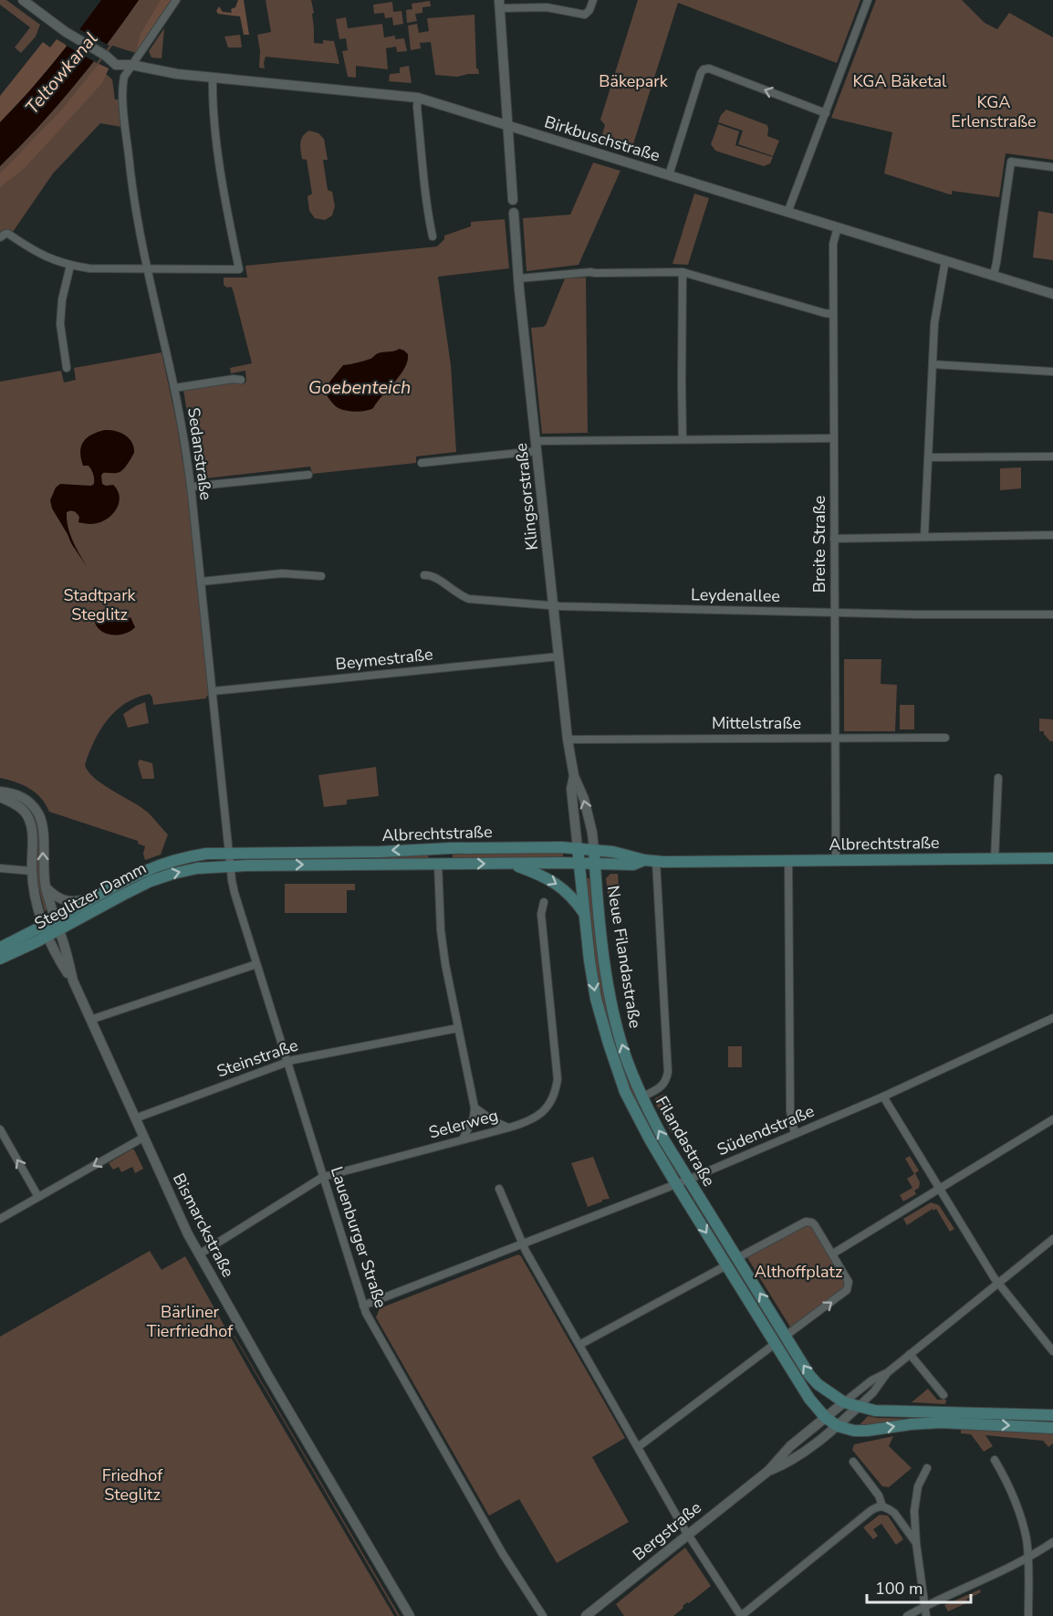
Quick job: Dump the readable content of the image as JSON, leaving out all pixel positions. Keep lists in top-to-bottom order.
{
  "streets": {
    "main road": [
      "Albrechtstraße",
      "Steglitzer Damm",
      "Neue Filandastraße",
      "Filandastraße"
    ],
    "street": [
      "Birkbuschstraße",
      "Sedanstraße",
      "Klingsorstraße",
      "Breite Straße",
      "Leydenallee",
      "Beymestraße",
      "Mittelstraße",
      "Steinstraße",
      "Selerweg",
      "Südendstraße",
      "Bismarckstraße",
      "Lauenburger Straße",
      "Bergstraße"
    ]
  },
  "crossings": [
    ["Birkbuschstraße", "Sedanstraße"],
    ["Birkbuschstraße", "Breite Straße"],
    ["Sedanstraße", "Beymestraße"],
    ["Sedanstraße", "Albrechtstraße"],
    ["Sedanstraße", "Steglitzer Damm"],
    ["Sedanstraße", "Lauenburger Straße"],
    ["Klingsorstraße", "Leydenallee"],
    ["Klingsorstraße", "Beymestraße"],
    ["Klingsorstraße", "Mittelstraße"],
    ["Klingsorstraße", "Albrechtstraße"],
    ["Klingsorstraße", "Neue Filandastraße"],
    ["Breite Straße", "Leydenallee"],
    ["Breite Straße", "Mittelstraße"],
    ["Breite Straße", "Albrechtstraße"],
    ["Albrechtstraße", "Steglitzer Damm"],
    ["Albrechtstraße", "Neue Filandastraße"],
    ["Albrechtstraße", "Filandastraße"],
    ["Albrechtstraße", "Lauenburger Straße"],
    ["Steglitzer Damm", "Bismarckstraße"],
    ["Steglitzer Damm", "Lauenburger Straße"],
    ["Neue Filandastraße", "Filandastraße"],
    ["Steinstraße", "Bismarckstraße"],
    ["Steinstraße", "Lauenburger Straße"],
    ["Selerweg", "Bismarckstraße"],
    ["Selerweg", "Lauenburger Straße"],
    ["Südendstraße", "Filandastraße"],
    ["Südendstraße", "Lauenburger Straße"],
    ["Filandastraße", "Bergstraße"]
  ],
  "water": ["Teltowkanal", "Goebenteich"],
  "parks": [
    "Bäkepark",
    "KGA Bäketal",
    "KGA Erlenstraße",
    "Stadtpark Steglitz",
    "Althoffplatz",
    "Bärliner Tierfriedhof",
    "Friedhof Steglitz"
  ],
  "scale_bar": "100 m"
}
